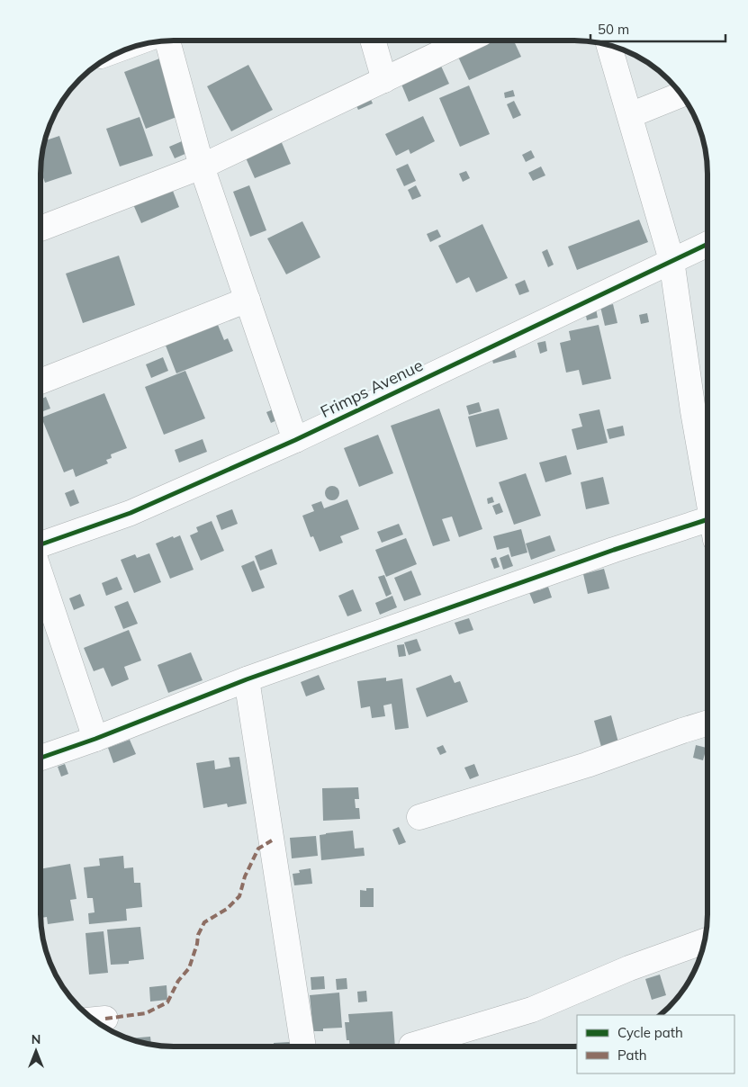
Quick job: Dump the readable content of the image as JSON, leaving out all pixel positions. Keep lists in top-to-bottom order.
{
  "streets": {
    "street": ["Frimps Avenue"]
  },
  "legend": ["Cycle path", "Path"],
  "scale_bar": "50 m",
  "north": "top"
}
